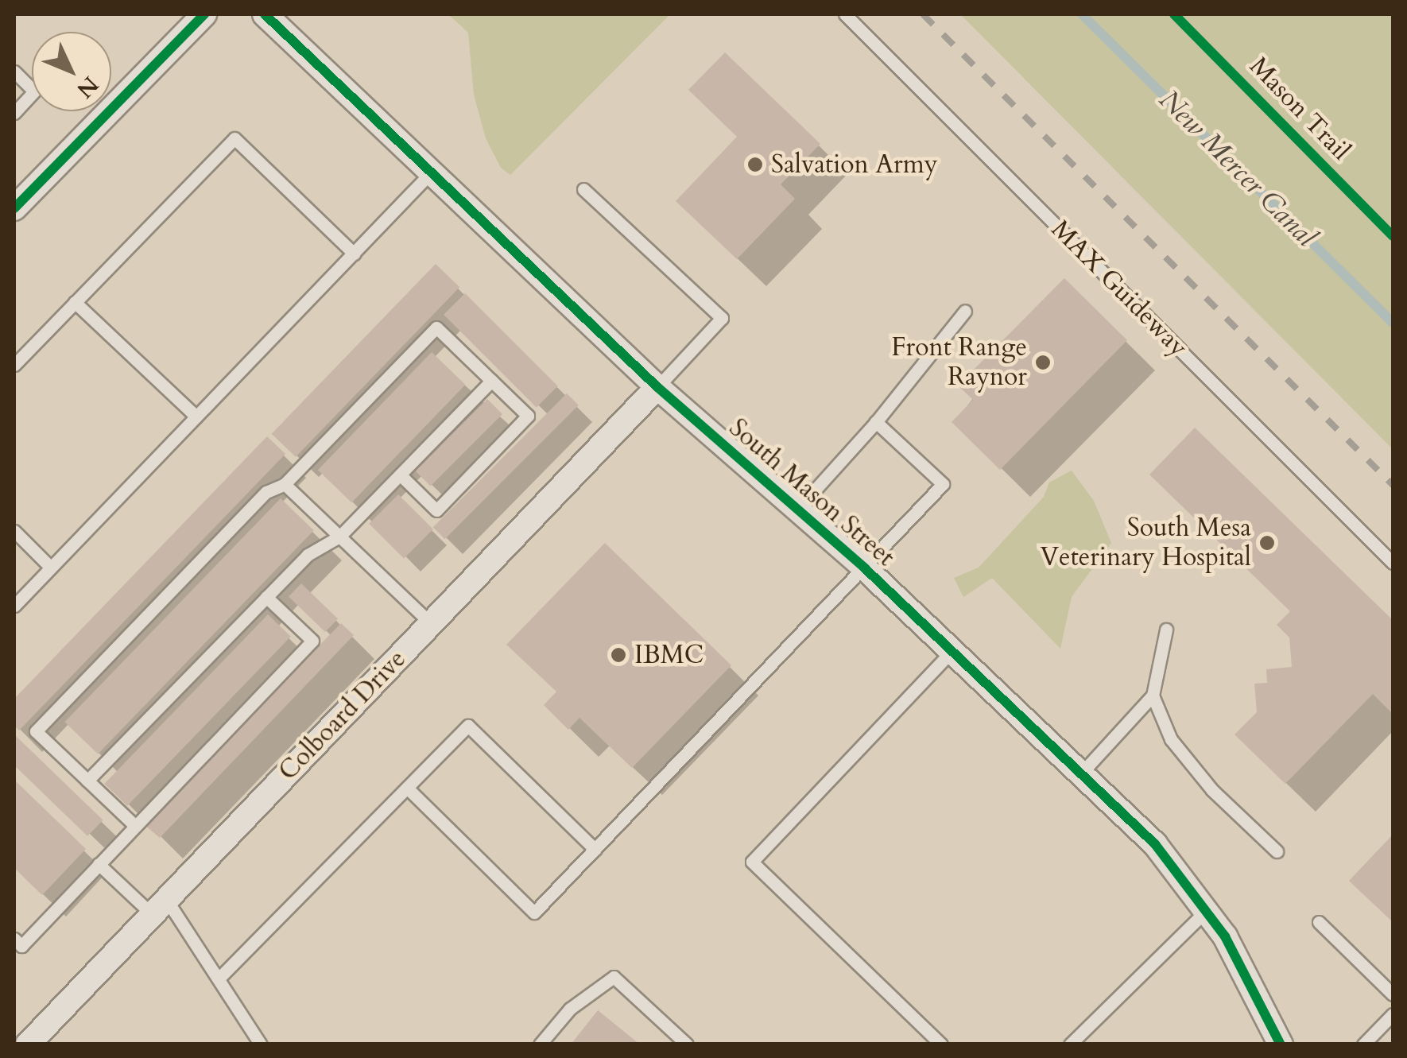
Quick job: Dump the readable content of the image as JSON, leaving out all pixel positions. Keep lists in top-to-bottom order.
{
  "streets": {
    "street": ["South Mason Street", "Colboard Drive"],
    "lane": ["MAX Guideway"],
    "cycle path": ["Mason Trail"]
  },
  "crossings": [
    ["South Mason Street", "Colboard Drive"]
  ],
  "water": ["New Mercer Canal"],
  "places": [
    "Salvation Army",
    "Front Range Raynor",
    "South Mesa Veterinary Hospital",
    "IBMC"
  ],
  "north": "bottom right"
}
